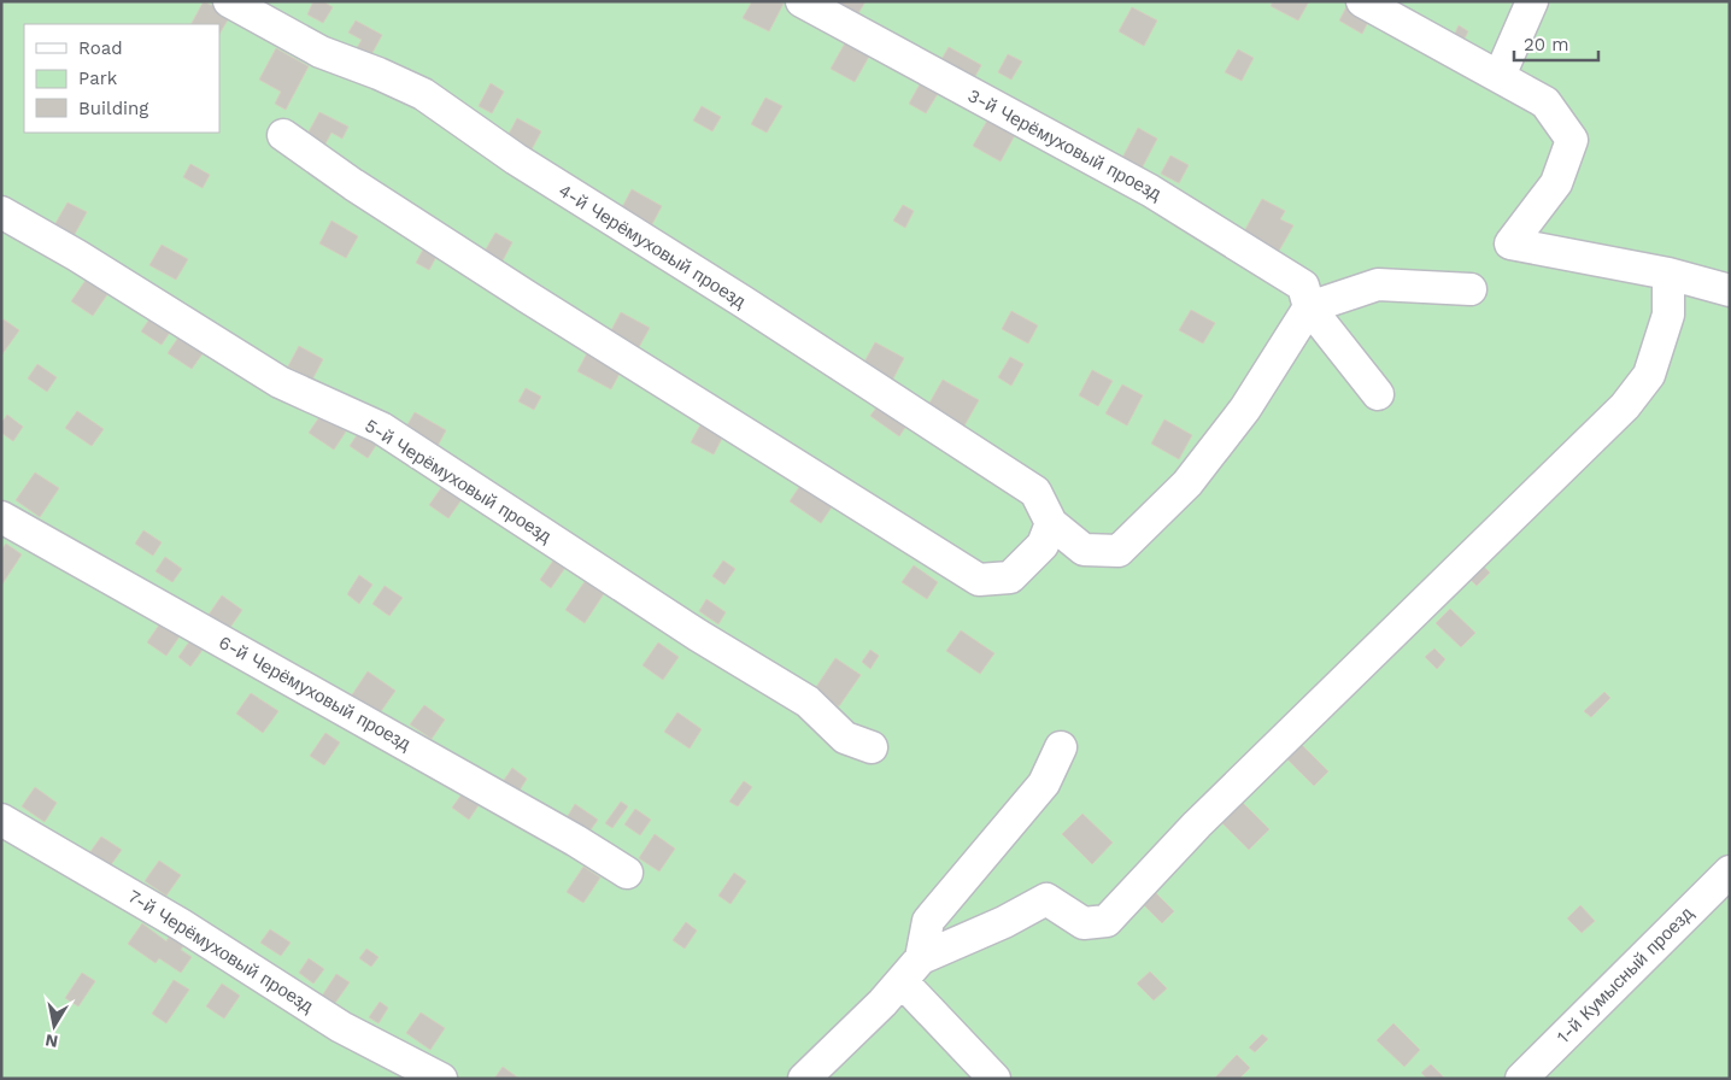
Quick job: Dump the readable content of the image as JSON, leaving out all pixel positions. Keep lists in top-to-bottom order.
{
  "streets": {
    "street": [
      "3-й Черёмуховый проезд",
      "4-й Черёмуховый проезд",
      "5-й Черёмуховый проезд",
      "6-й Черёмуховый проезд",
      "7-й Черёмуховый проезд",
      "1-й Кумысный проезд"
    ]
  },
  "legend": ["Road", "Park", "Building"],
  "scale_bar": "20 m",
  "north": "bottom"
}
